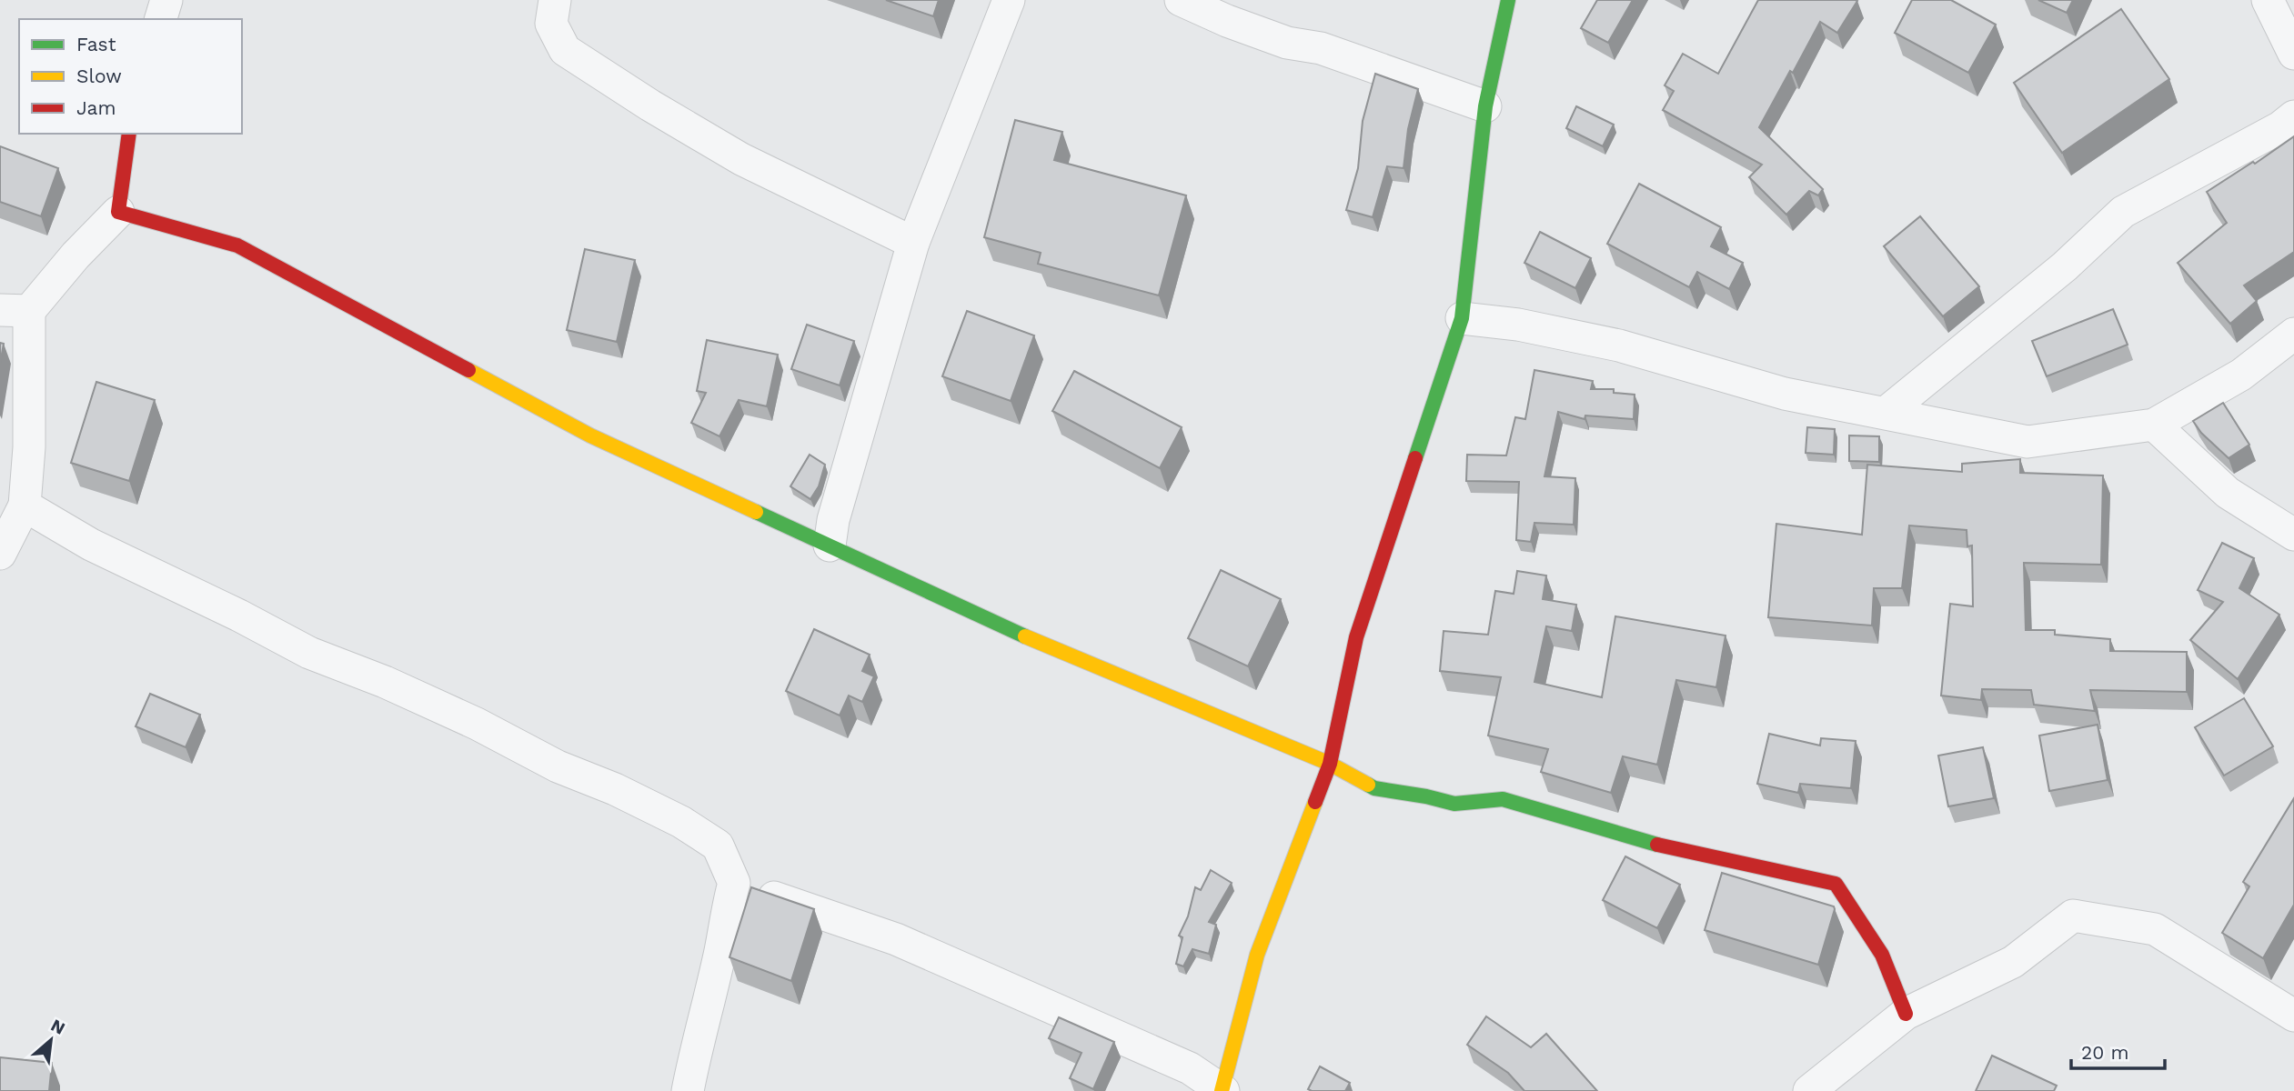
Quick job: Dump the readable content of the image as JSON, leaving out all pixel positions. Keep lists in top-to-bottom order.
{
  "legend": ["Fast", "Slow", "Jam"],
  "scale_bar": "20 m",
  "north": "top right"
}
